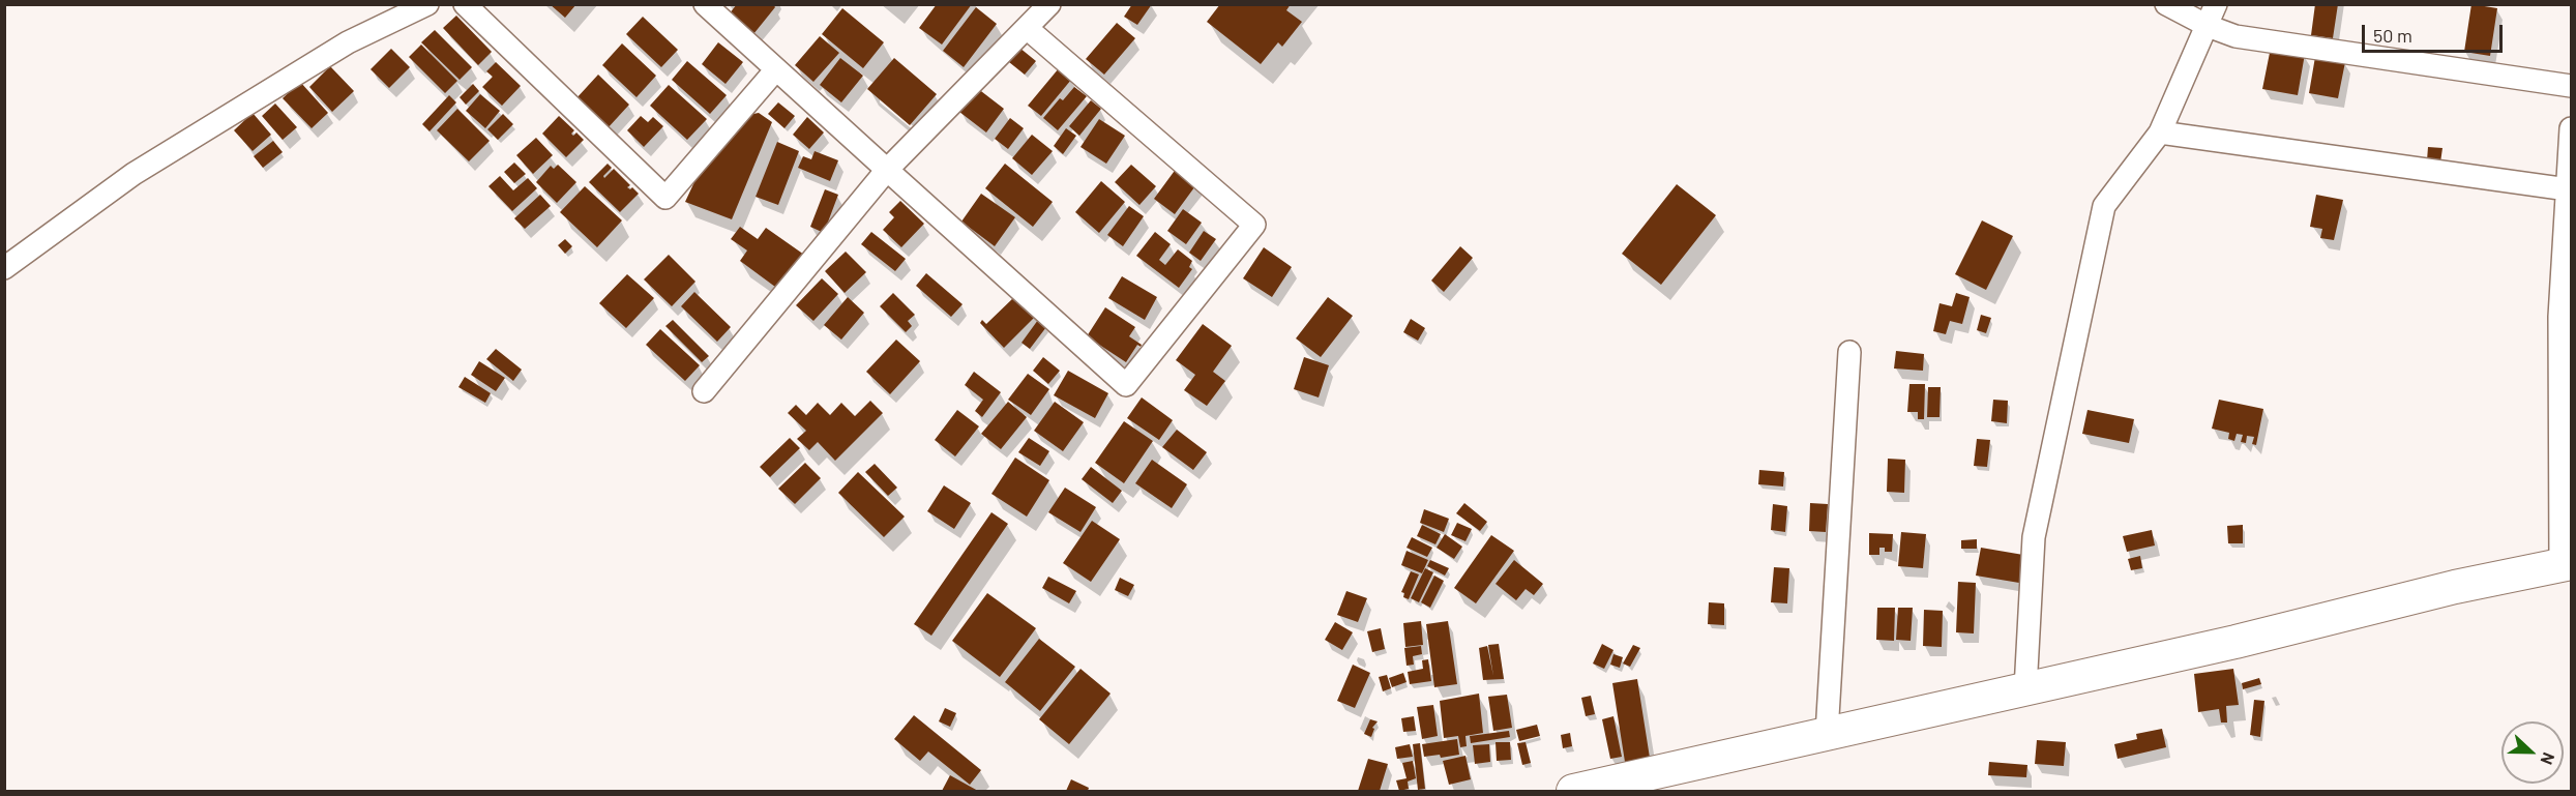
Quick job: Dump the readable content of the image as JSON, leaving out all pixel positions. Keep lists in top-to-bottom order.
{
  "scale_bar": "50 m",
  "north": "right"
}
